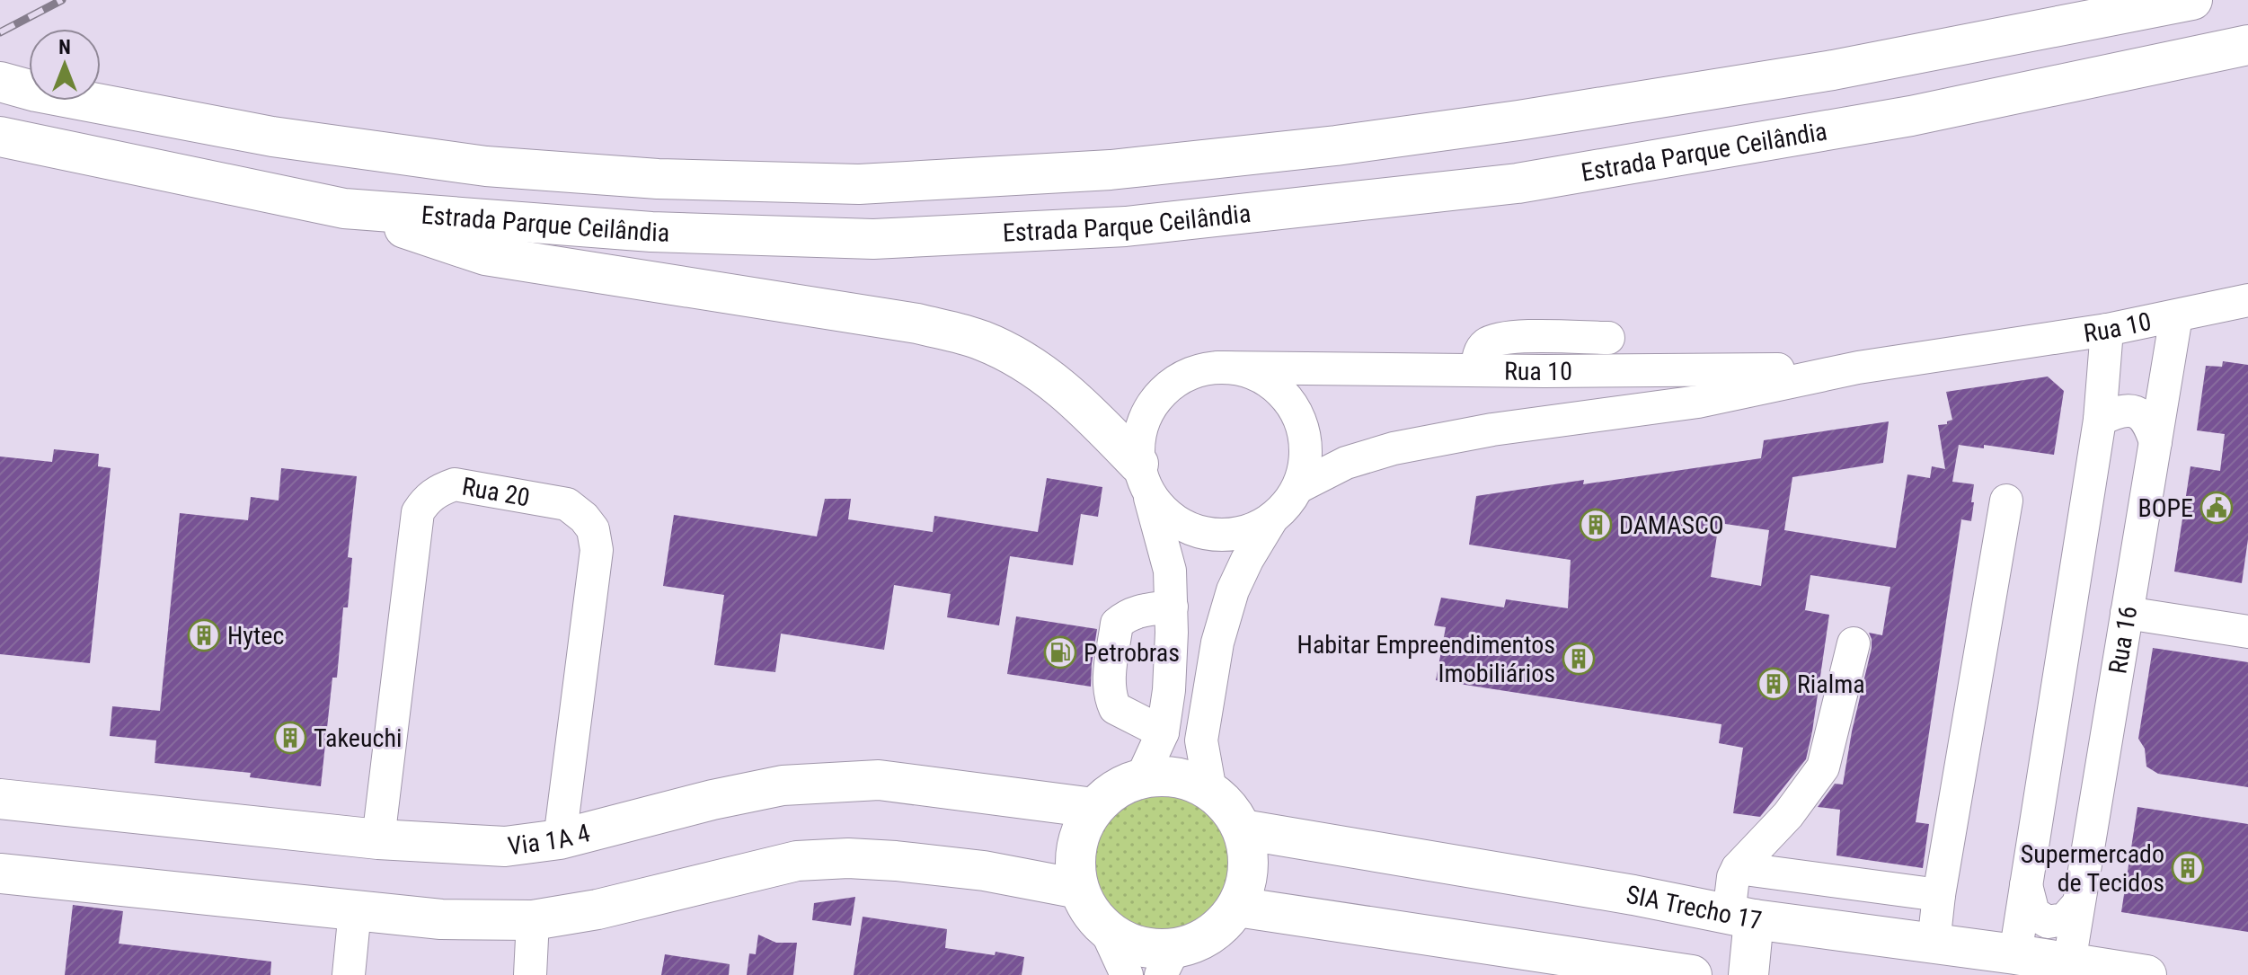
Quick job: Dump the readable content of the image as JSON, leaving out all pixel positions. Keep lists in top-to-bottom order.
{
  "streets": {
    "main road": ["Estrada Parque Ceilândia", "Via 1A 4", "SIA Trecho 17"],
    "street": ["Rua 10", "Rua 20", "Rua 16"]
  },
  "crossings": [
    ["Rua 10", "Rua 16"],
    ["Rua 20", "Via 1A 4"],
    ["Rua 16", "SIA Trecho 17"],
    ["Via 1A 4", "SIA Trecho 17"]
  ],
  "places": {
    "public building": ["BOPE"],
    "building": [
      "DAMASCO",
      "Hytec",
      "Habitar Empreendimentos Imobiliários",
      "Rialma",
      "Takeuchi",
      "Supermercado de Tecidos"
    ],
    "fuel station": ["Petrobras"]
  },
  "north": "top"
}
